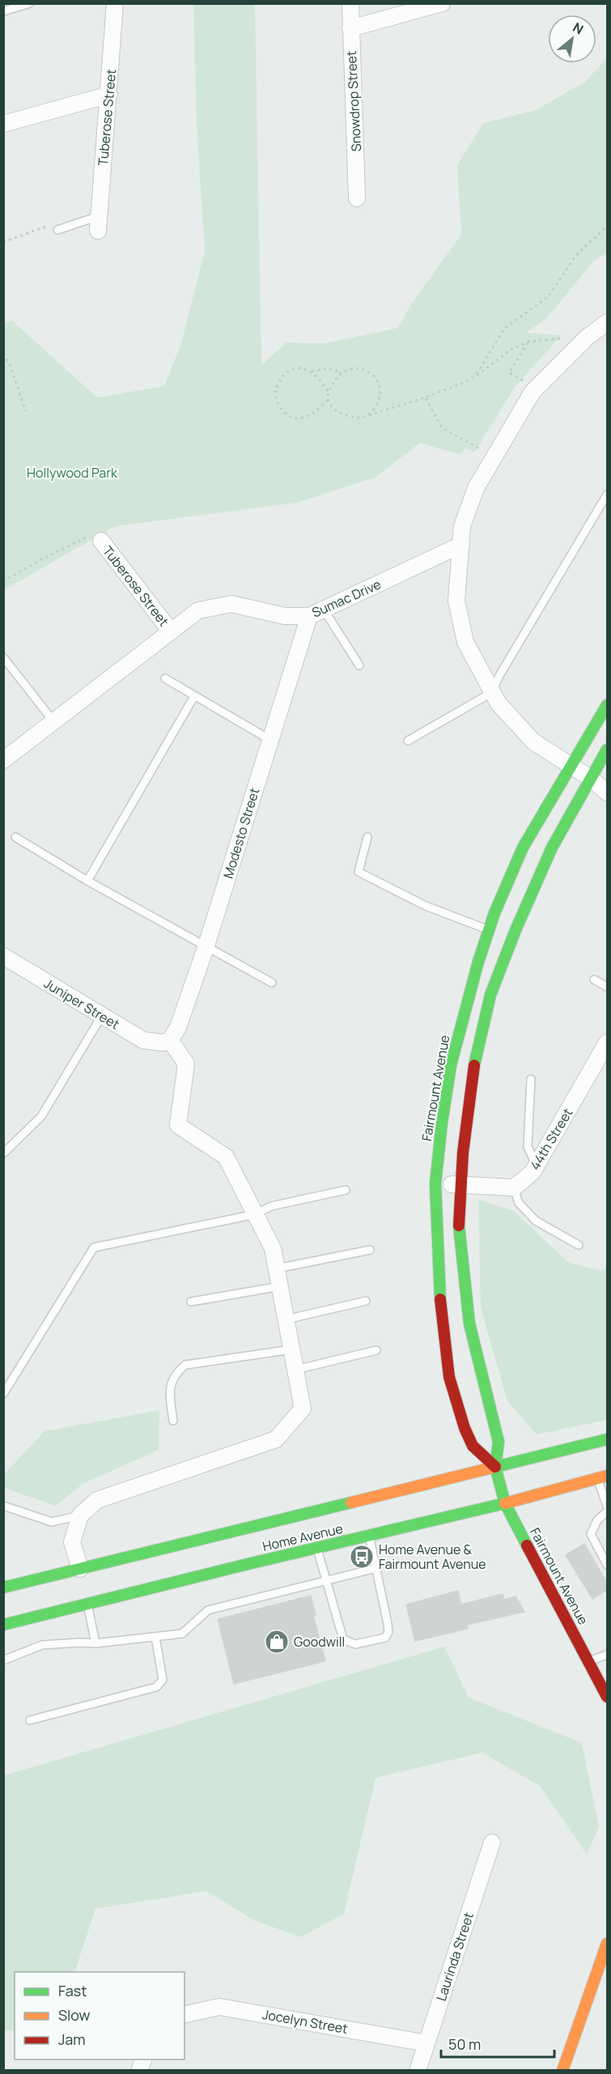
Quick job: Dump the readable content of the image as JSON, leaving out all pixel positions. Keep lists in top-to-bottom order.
{
  "streets": {
    "main road": ["Fairmount Avenue", "Home Avenue"],
    "street": [
      "Snowdrop Street",
      "Tuberose Street",
      "Sumac Drive",
      "Modesto Street",
      "Juniper Street",
      "44th Street",
      "Laurinda Street",
      "Jocelyn Street"
    ]
  },
  "crossings": [
    ["Tuberose Street", "Sumac Drive"],
    ["Sumac Drive", "Modesto Street"],
    ["Modesto Street", "Juniper Street"],
    ["Fairmount Avenue", "Home Avenue"],
    ["Laurinda Street", "Jocelyn Street"]
  ],
  "parks": ["Hollywood Park"],
  "places": {
    "bus stop": ["Home Avenue & Fairmount Avenue"],
    "shop": ["Goodwill"]
  },
  "legend": ["Fast", "Slow", "Jam"],
  "scale_bar": "50 m",
  "north": "top right"
}
